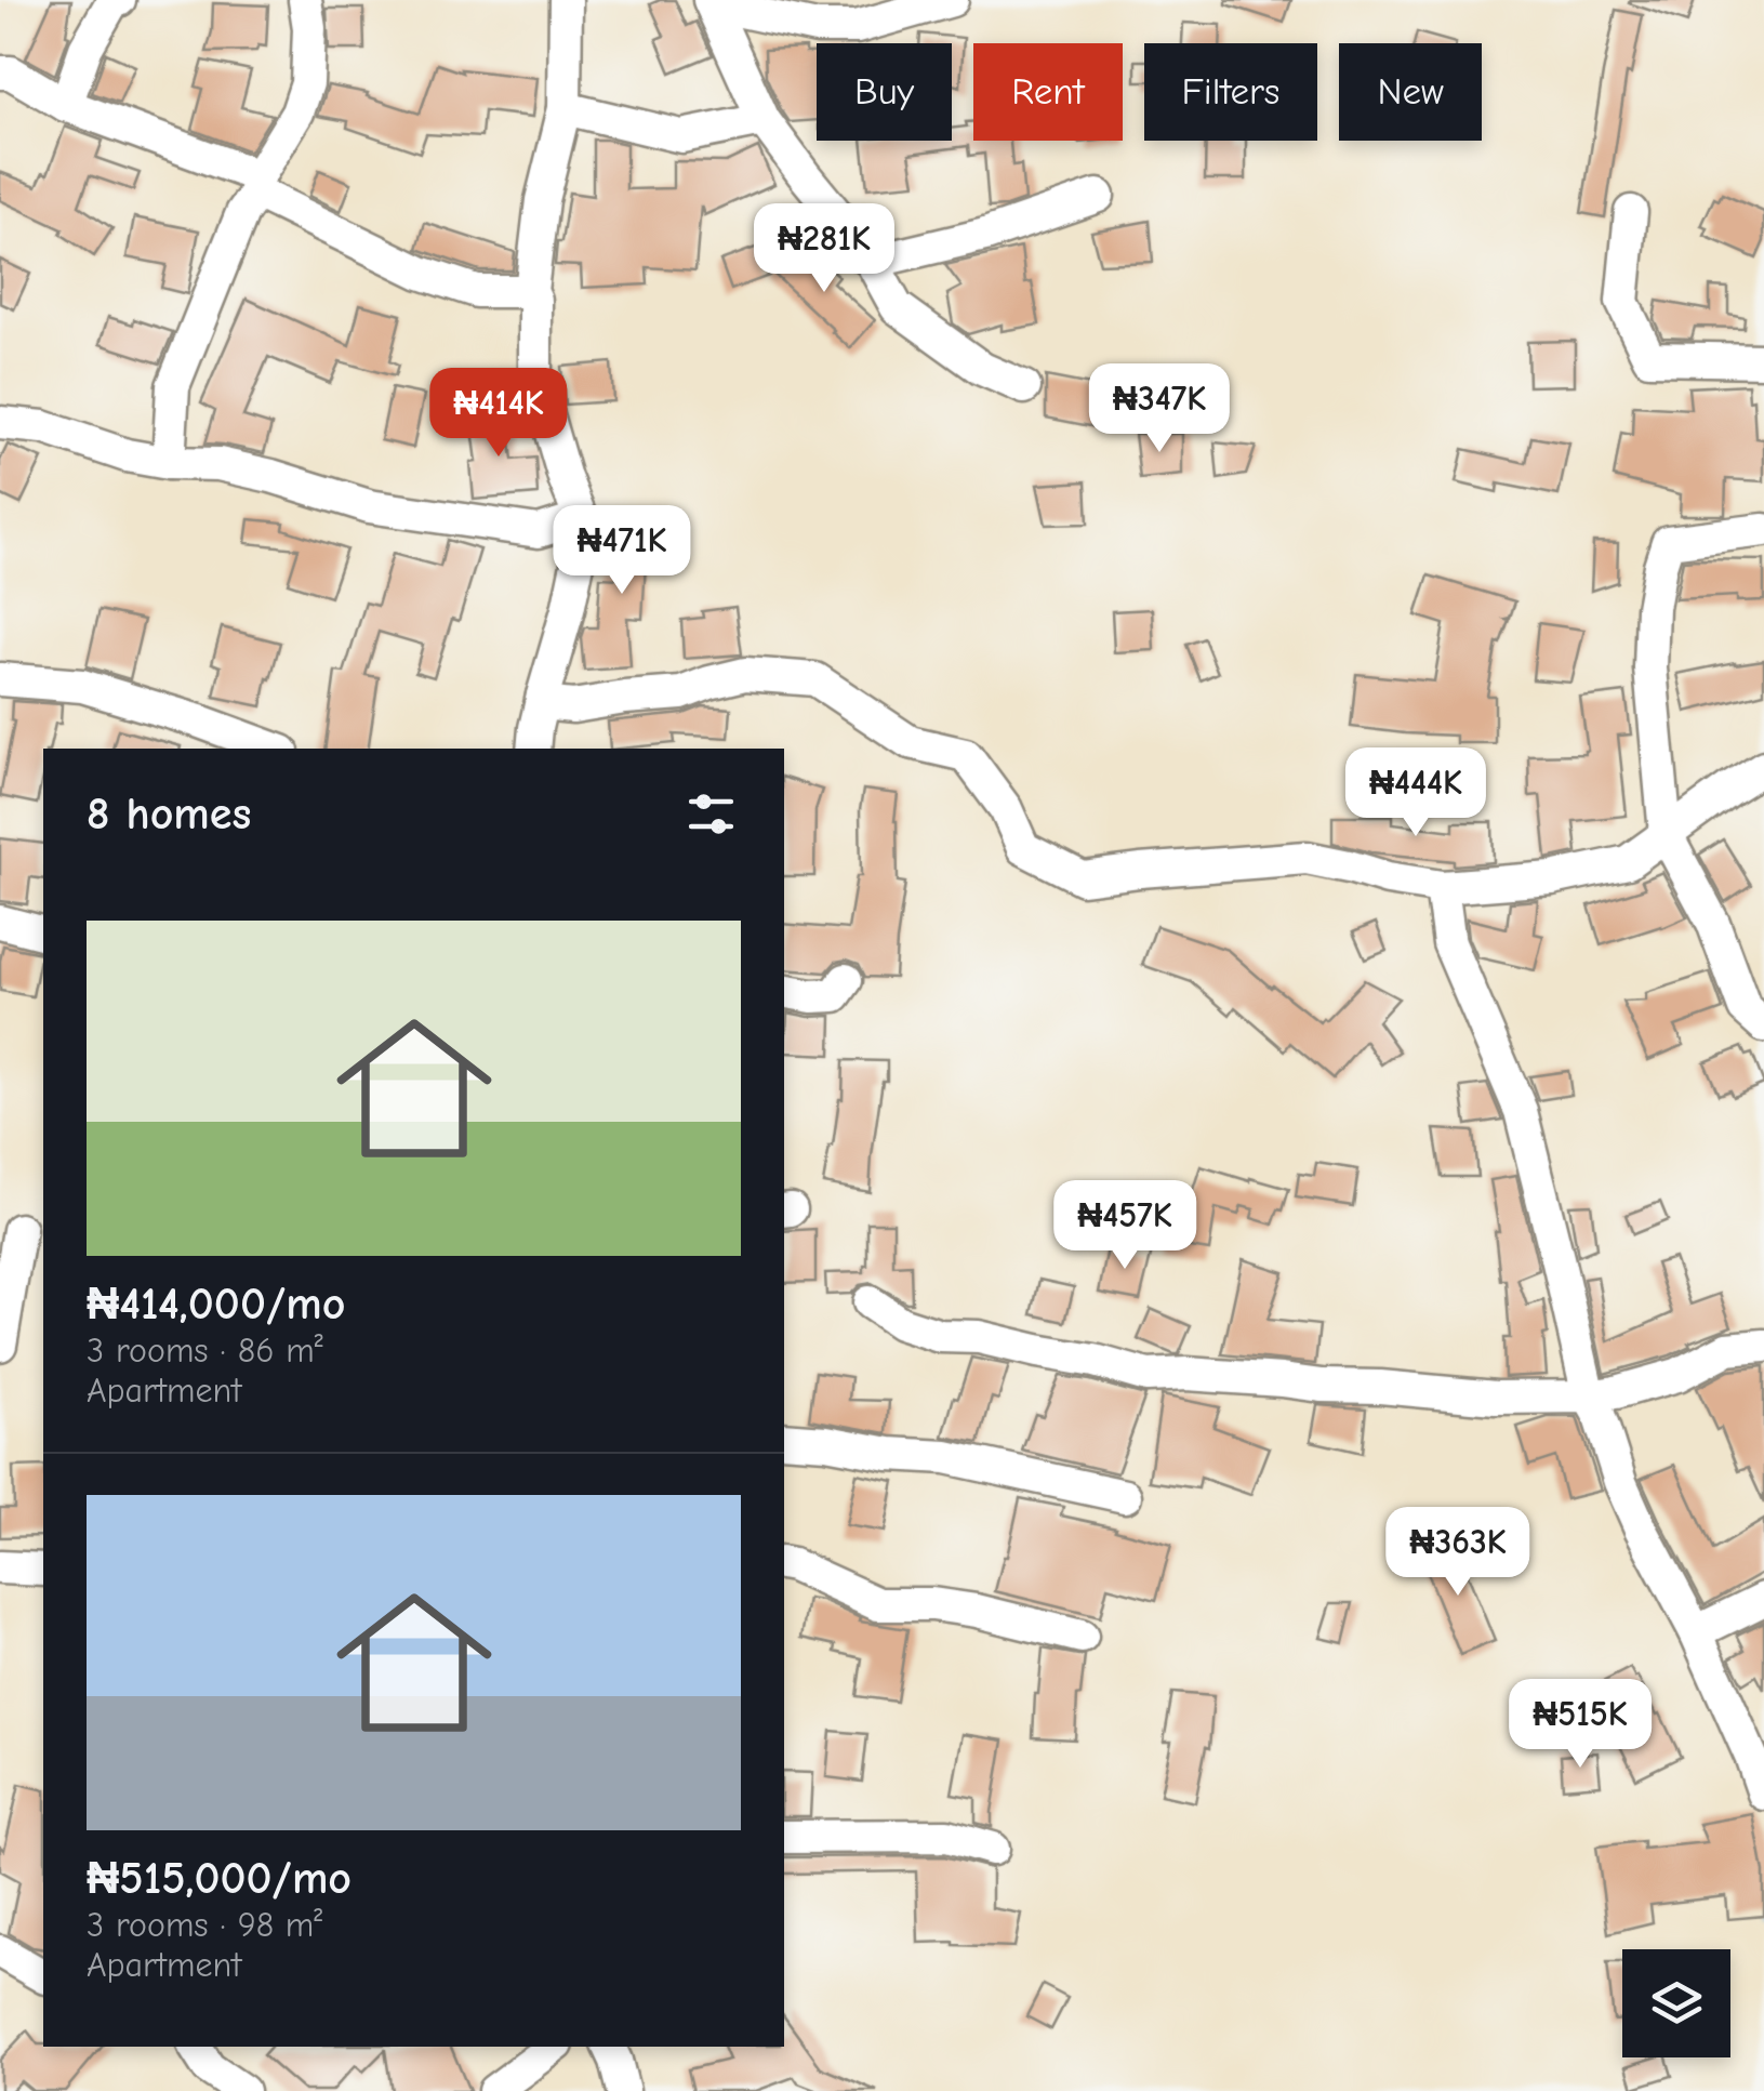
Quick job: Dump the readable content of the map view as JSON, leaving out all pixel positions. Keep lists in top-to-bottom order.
{
  "page": {
    "chip": [
      "Buy",
      "Rent",
      "Filters",
      "New"
    ],
    "price": [
      "₦281K",
      "₦347K",
      "₦414K",
      "₦471K",
      "₦444K",
      "₦457K",
      "₦363K",
      "₦515K"
    ],
    "heading": "8 homes",
    "list": [
      {
        "name": "₦414,000/mo",
        "note": "3 rooms · 86 m² · Apartment"
      },
      {
        "name": "₦515,000/mo",
        "note": "3 rooms · 98 m² · Apartment"
      }
    ]
  }
}
